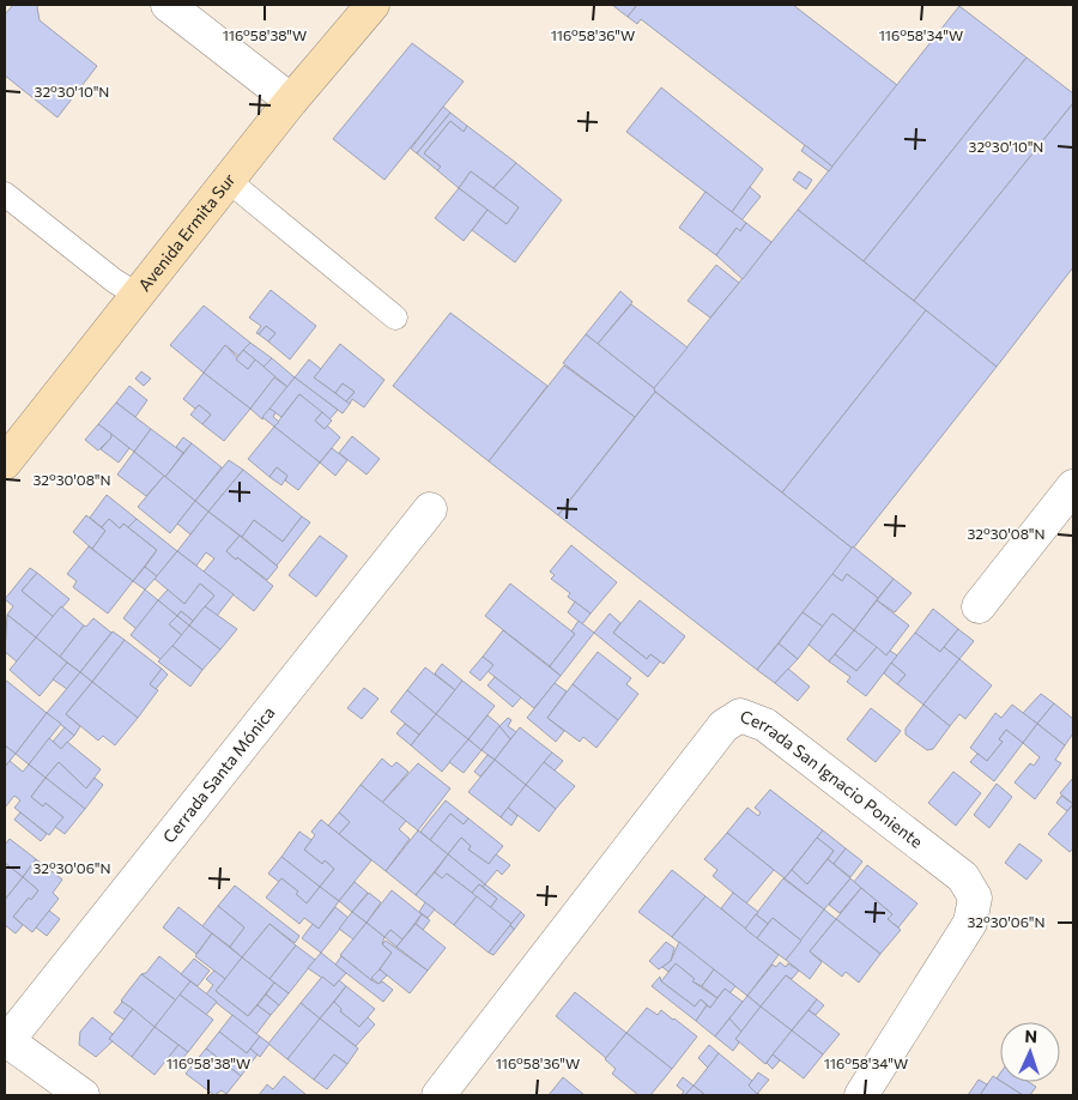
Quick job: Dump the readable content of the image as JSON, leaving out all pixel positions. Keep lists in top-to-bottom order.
{
  "streets": {
    "main road": ["Avenida Ermita Sur"],
    "street": ["Cerrada Santa Mónica", "Cerrada San Ignacio Poniente"]
  },
  "north": "top",
  "coordinates": [
    "116°58'38\"W",
    "116°58'36\"W",
    "116°58'34\"W",
    "32°30'10\"N",
    "32°30'08\"N",
    "32°30'06\"N"
  ]
}
